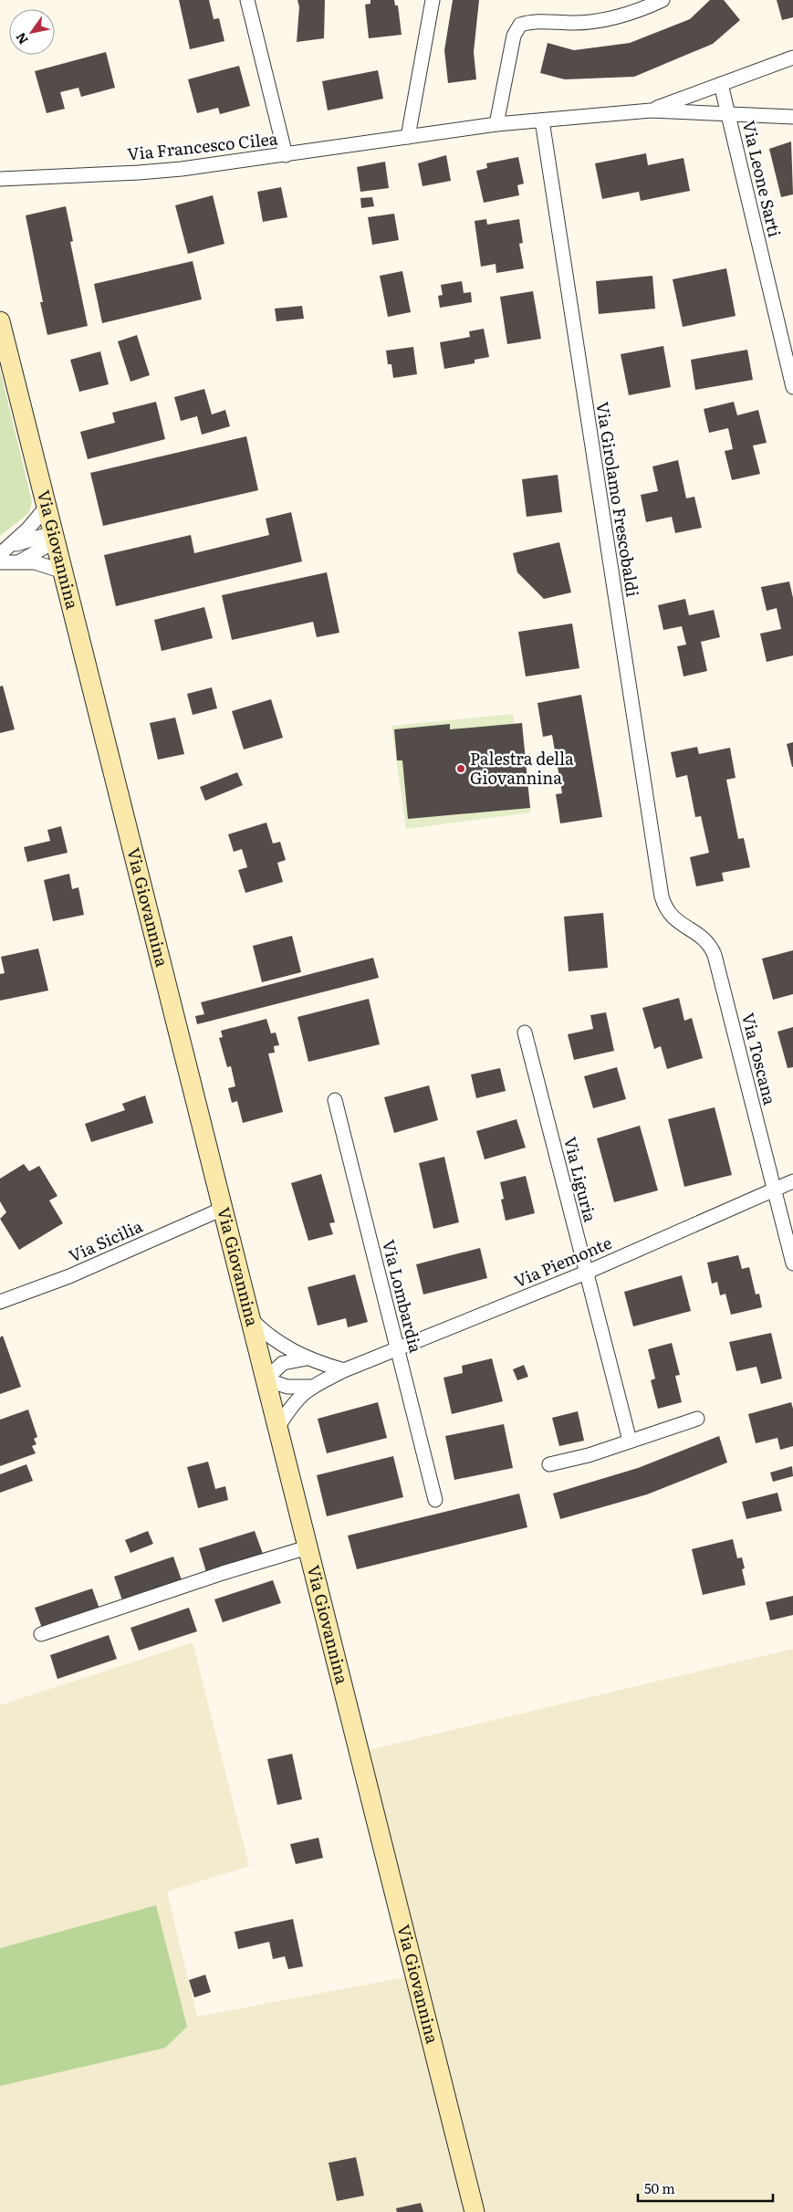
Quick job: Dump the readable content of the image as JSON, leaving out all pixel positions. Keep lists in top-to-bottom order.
{
  "streets": {
    "street": [
      "Via Francesco Cilea",
      "Via Leone Sarti",
      "Via Girolamo Frescobaldi",
      "Via Giovannina",
      "Via Toscana",
      "Via Liguria",
      "Via Sicilia",
      "Via Piemonte",
      "Via Lombardia"
    ]
  },
  "crossings": [
    ["Via Francesco Cilea", "Via Leone Sarti"],
    ["Via Francesco Cilea", "Via Girolamo Frescobaldi"],
    ["Via Girolamo Frescobaldi", "Via Toscana"],
    ["Via Giovannina", "Via Sicilia"],
    ["Via Giovannina", "Via Piemonte"],
    ["Via Toscana", "Via Piemonte"],
    ["Via Liguria", "Via Piemonte"],
    ["Via Piemonte", "Via Lombardia"]
  ],
  "places": ["Palestra della Giovannina"],
  "scale_bar": "50 m",
  "north": "bottom left"
}
